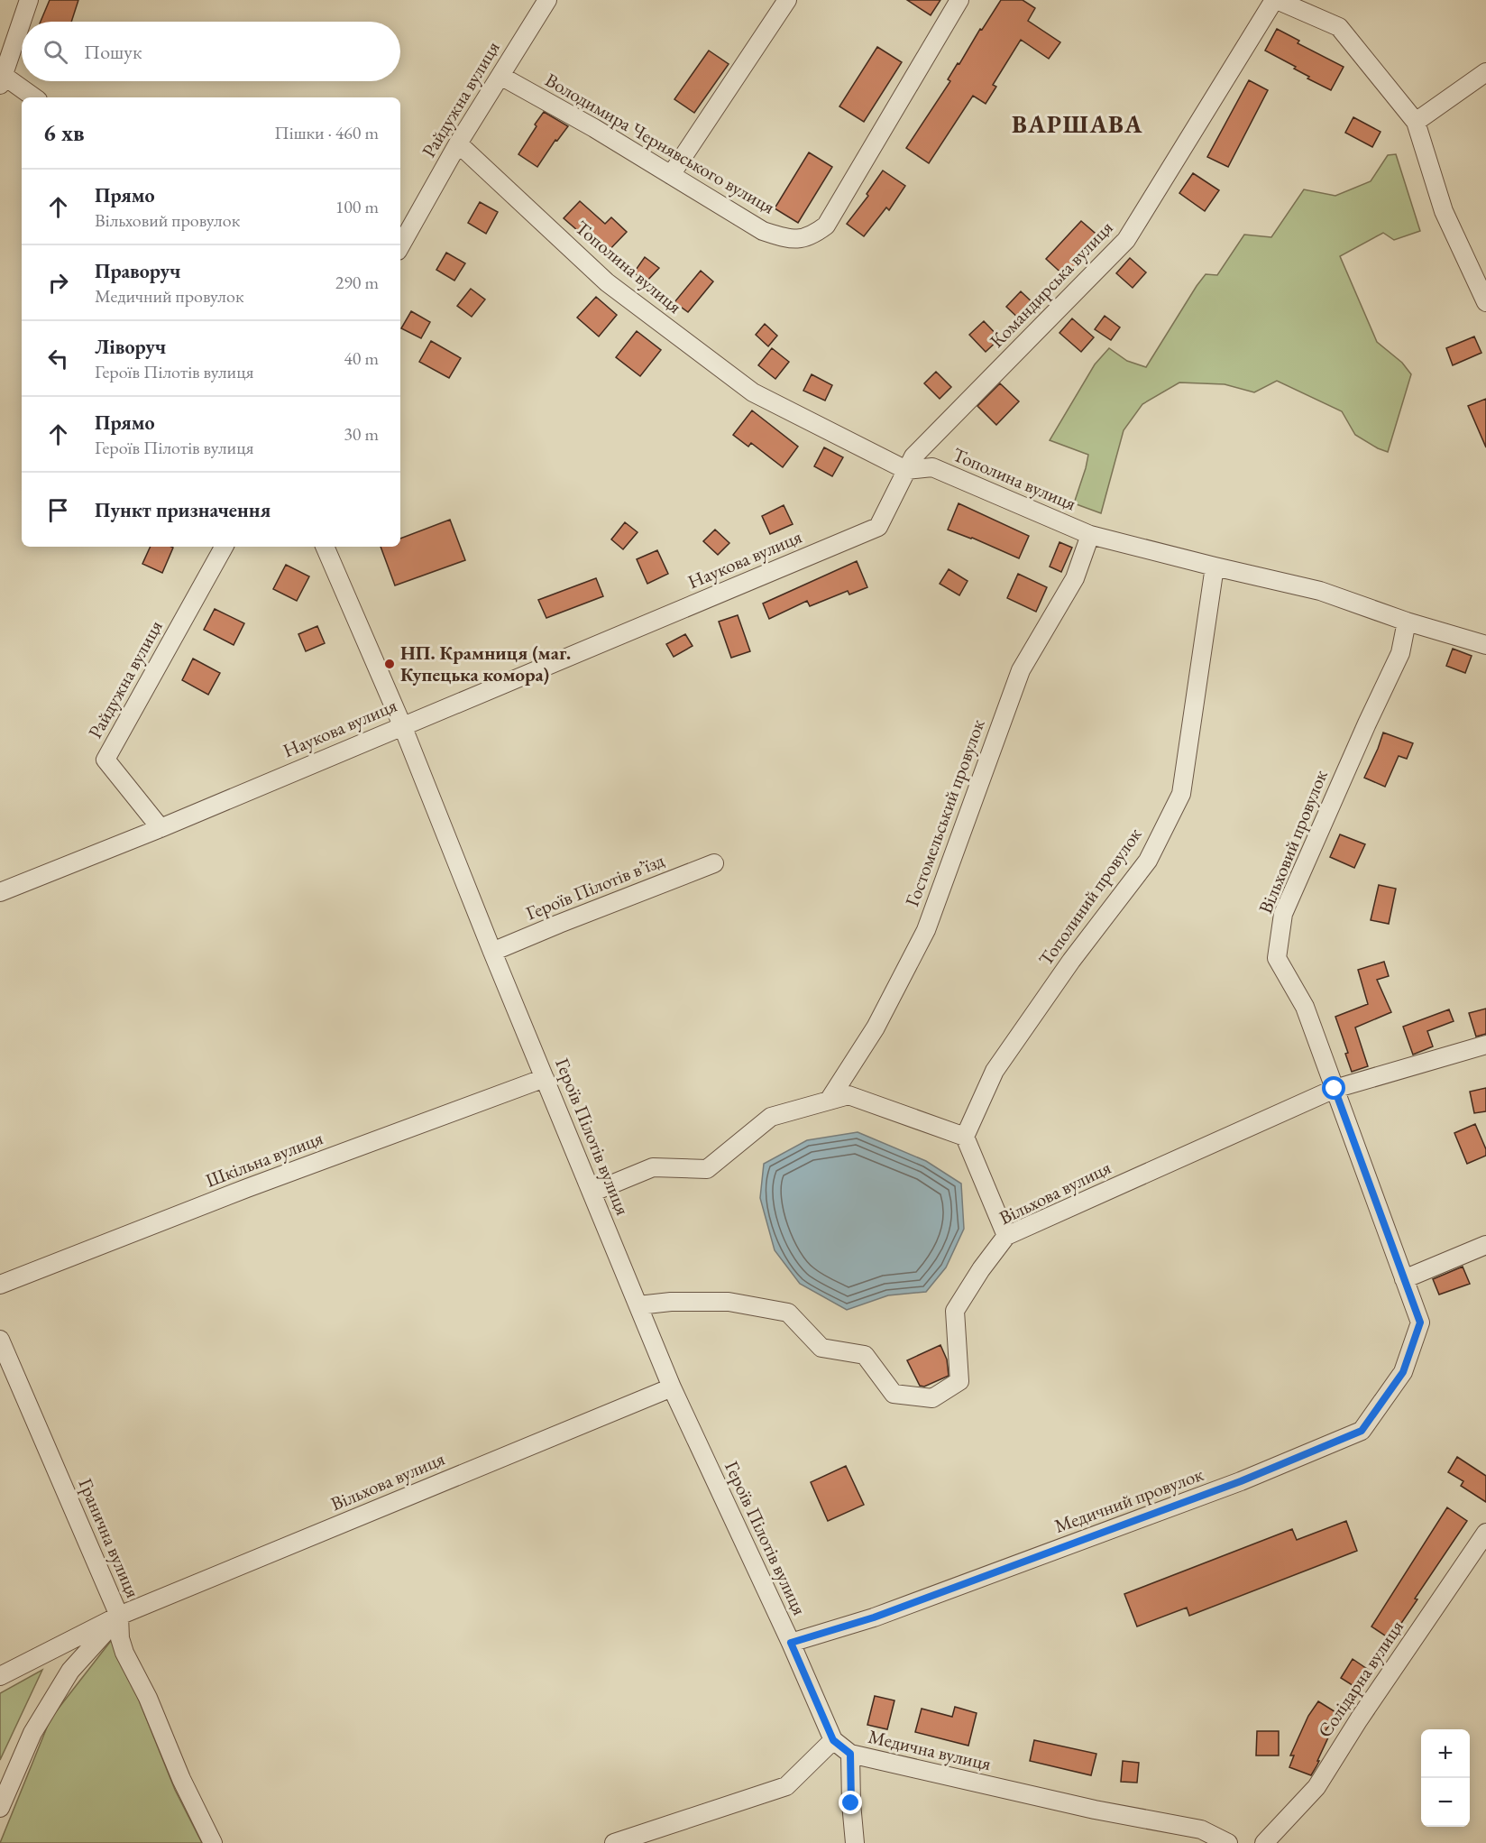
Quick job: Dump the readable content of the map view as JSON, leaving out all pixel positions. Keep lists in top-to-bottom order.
{
  "streets": {
    "street": [
      "Райдужна вулиця",
      "Володимира Чернявського вулиця",
      "Тополина вулиця",
      "Командирська вулиця",
      "Наукова вулиця",
      "Гостомельський провулок",
      "Вільховий провулок",
      "Героїв Пілотів в’їзд",
      "Тополиний провулок",
      "Героїв Пілотів вулиця",
      "Шкільна вулиця",
      "Вільхова вулиця",
      "Медичний провулок",
      "Гранична вулиця",
      "Солідарна вулиця",
      "Медична вулиця"
    ]
  },
  "crossings": [
    ["Райдужна вулиця", "Володимира Чернявського вулиця"],
    ["Райдужна вулиця", "Тополина вулиця"],
    ["Райдужна вулиця", "Наукова вулиця"],
    ["Тополина вулиця", "Командирська вулиця"],
    ["Тополина вулиця", "Наукова вулиця"],
    ["Тополина вулиця", "Гостомельський провулок"],
    ["Тополина вулиця", "Вільховий провулок"],
    ["Тополина вулиця", "Тополиний провулок"],
    ["Командирська вулиця", "Наукова вулиця"],
    ["Наукова вулиця", "Героїв Пілотів вулиця"],
    ["Вільховий провулок", "Вільхова вулиця"],
    ["Вільховий провулок", "Медичний провулок"],
    ["Героїв Пілотів в’їзд", "Героїв Пілотів вулиця"],
    ["Героїв Пілотів вулиця", "Шкільна вулиця"],
    ["Героїв Пілотів вулиця", "Вільхова вулиця"],
    ["Героїв Пілотів вулиця", "Медичний провулок"],
    ["Героїв Пілотів вулиця", "Медична вулиця"],
    ["Вільхова вулиця", "Гранична вулиця"]
  ],
  "districts": ["ВАРШАВА"],
  "places": ["НП. Крамниця (маг. Купецька комора)"],
  "page": {
    "search": "Пошук",
    "heading": ["6 хв", "Пішки · 460 m"],
    "list": [
      ["Прямо", "Вільховий провулок", "100 m"],
      ["Праворуч", "Медичний провулок", "290 m"],
      ["Ліворуч", "Героїв Пілотів вулиця", "40 m"],
      ["Прямо", "Героїв Пілотів вулиця", "30 m"],
      "Пункт призначення"
    ],
    "map_buttons": ["+", "−"]
  }
}
